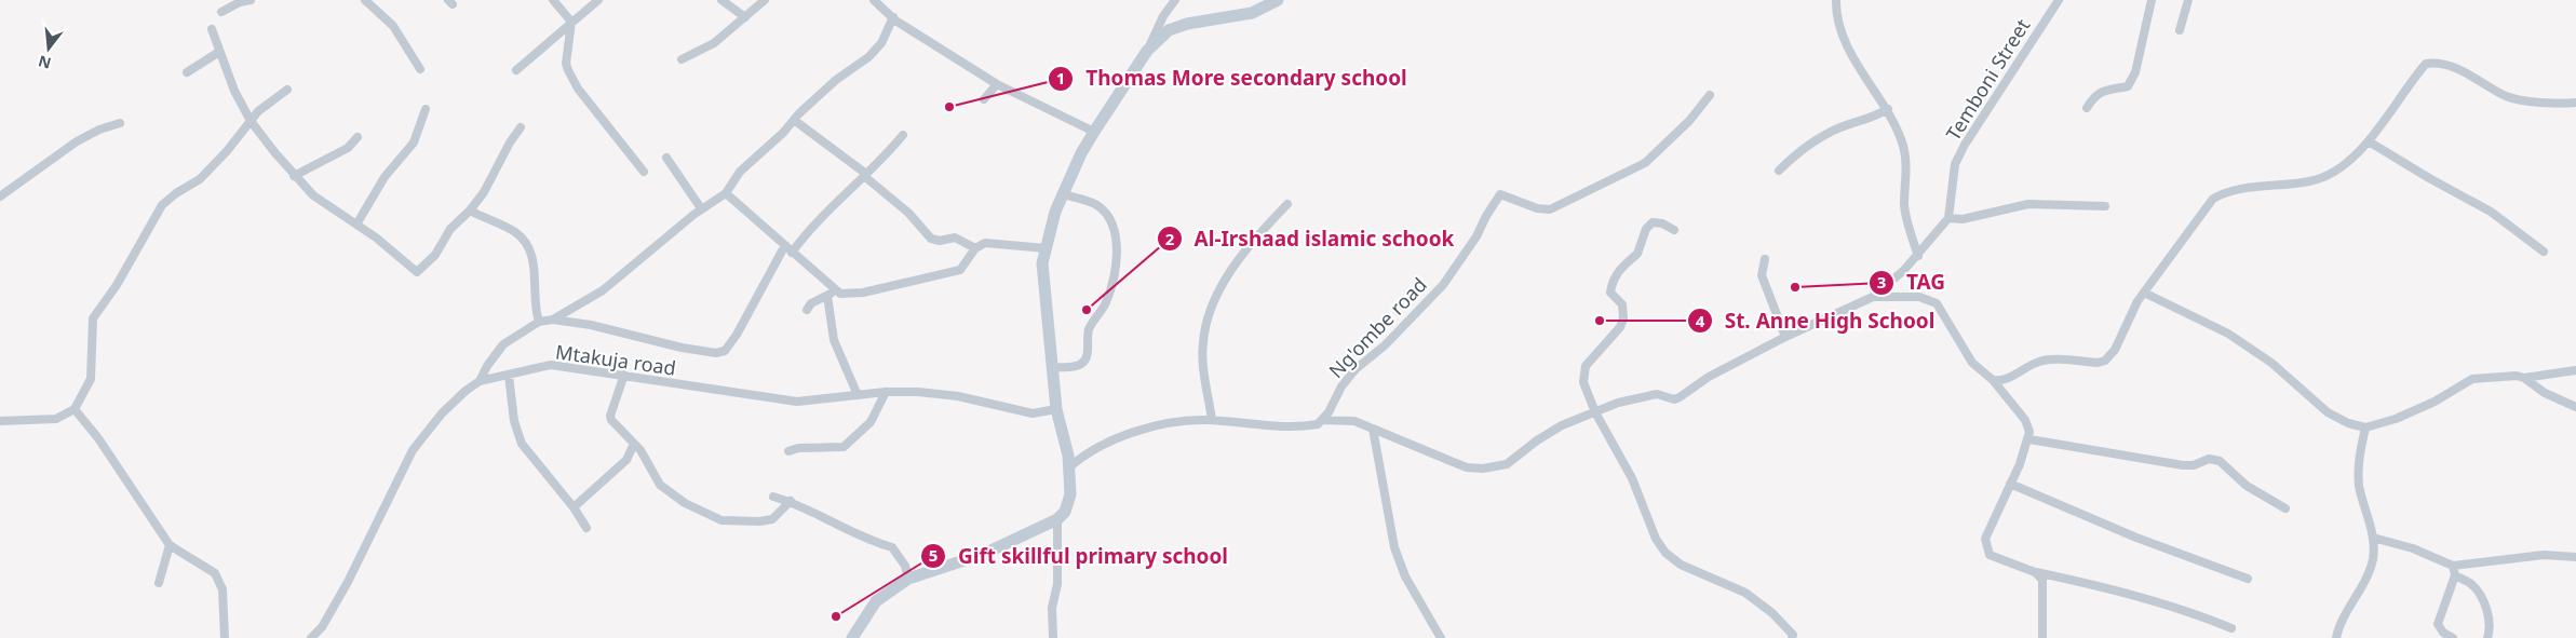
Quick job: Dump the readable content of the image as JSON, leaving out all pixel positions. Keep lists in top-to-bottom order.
{
  "streets": {
    "street": ["Temboni Street", "Ng'ombe road", "Mtakuja road"]
  },
  "places": [
    "Thomas More secondary school",
    "TAG",
    "Al-Irshaad islamic schook",
    "St. Anne High School",
    "Gift skillful primary school"
  ],
  "north": "bottom"
}
